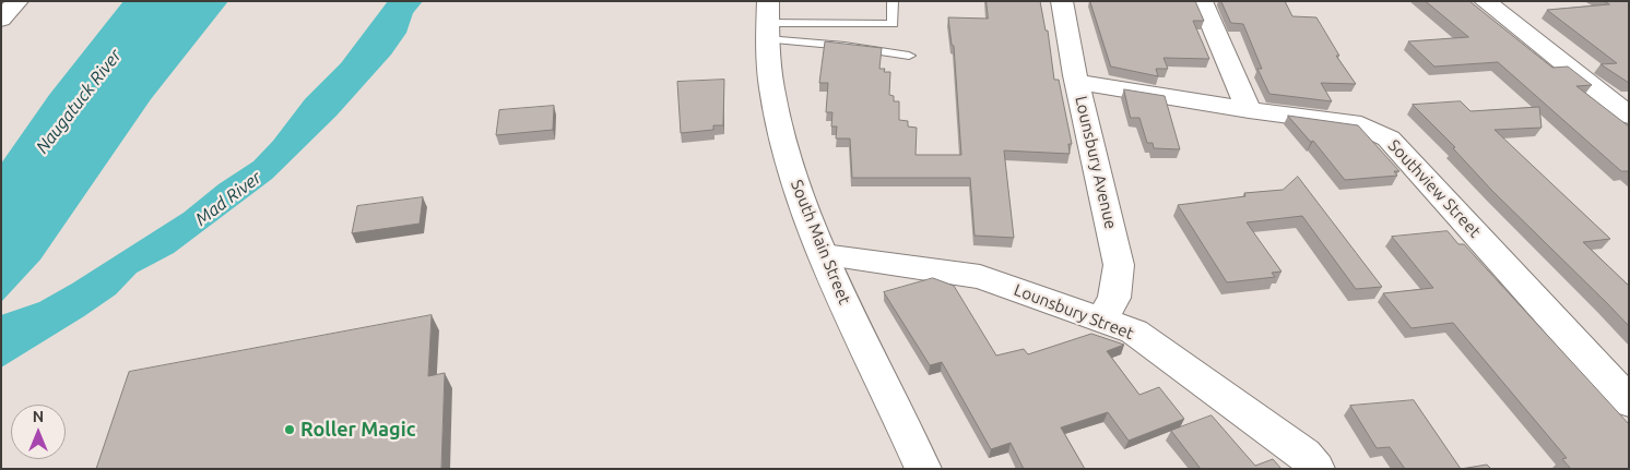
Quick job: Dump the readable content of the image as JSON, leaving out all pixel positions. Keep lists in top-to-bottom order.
{
  "streets": {
    "street": [
      "Lounsbury Avenue",
      "Southview Street",
      "South Main Street",
      "Lounsbury Street"
    ]
  },
  "crossings": [
    ["Lounsbury Avenue", "Southview Street"],
    ["Lounsbury Avenue", "Lounsbury Street"],
    ["South Main Street", "Lounsbury Street"]
  ],
  "water": ["Naugatuck River", "Mad River"],
  "places": ["Roller Magic"],
  "north": "top"
}
